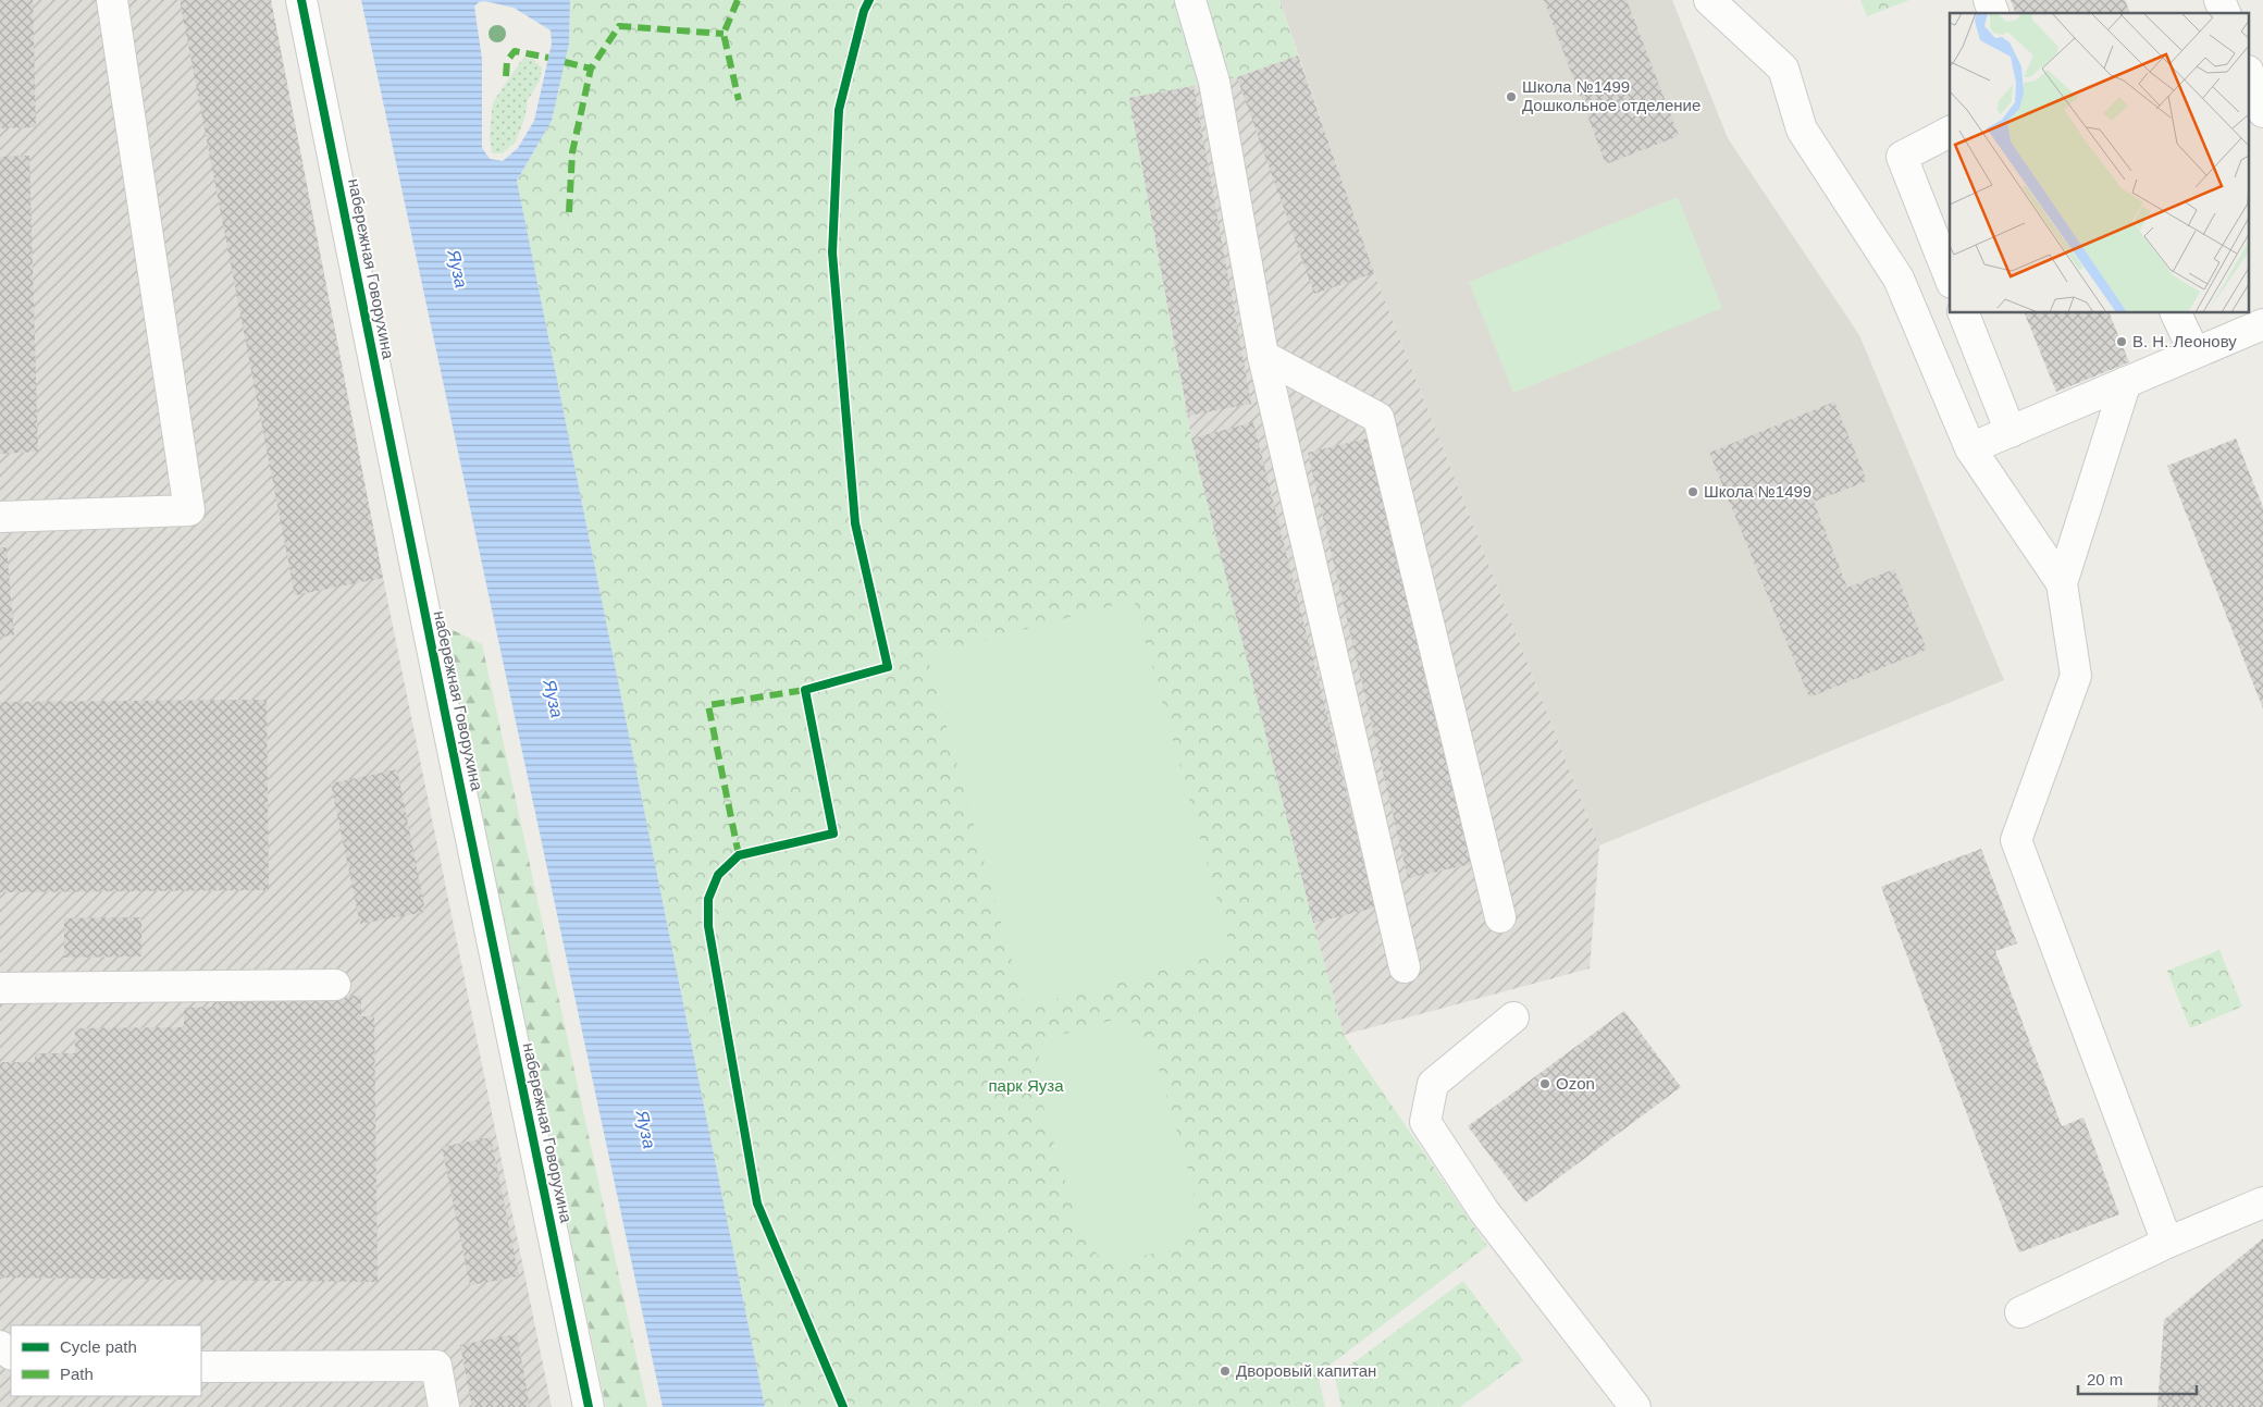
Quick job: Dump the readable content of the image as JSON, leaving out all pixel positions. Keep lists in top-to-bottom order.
{
  "streets": {
    "street": ["набережная Говорухина"]
  },
  "water": ["Яуза"],
  "parks": ["парк Яуза"],
  "places": [
    "Школа №1499 Дошкольное отделение",
    "В. Н. Леонову",
    "Школа №1499",
    "Ozon",
    "Дворовый капитан"
  ],
  "legend": ["Cycle path", "Path"],
  "scale_bar": "20 m"
}
